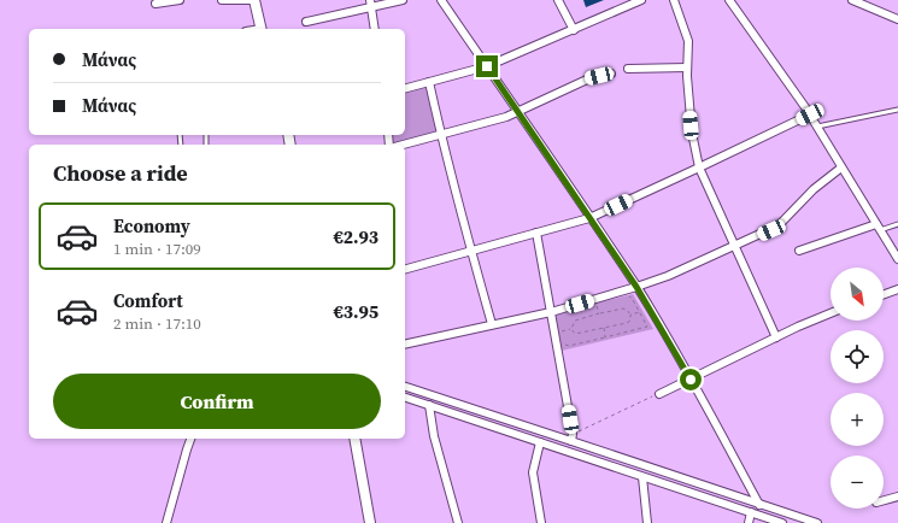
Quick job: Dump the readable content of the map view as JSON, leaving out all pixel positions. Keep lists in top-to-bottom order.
{
  "north": "bottom right",
  "page": {
    "banner": ["Μάνας", "Μάνας"],
    "heading": "Choose a ride",
    "list": [
      {
        "name": "Economy",
        "note": "1 min · 17:09",
        "value": "€2.93"
      },
      {
        "name": "Comfort",
        "note": "2 min · 17:10",
        "value": "€3.95"
      }
    ],
    "map_buttons": ["+", "−"],
    "buttons": "Confirm"
  }
}
